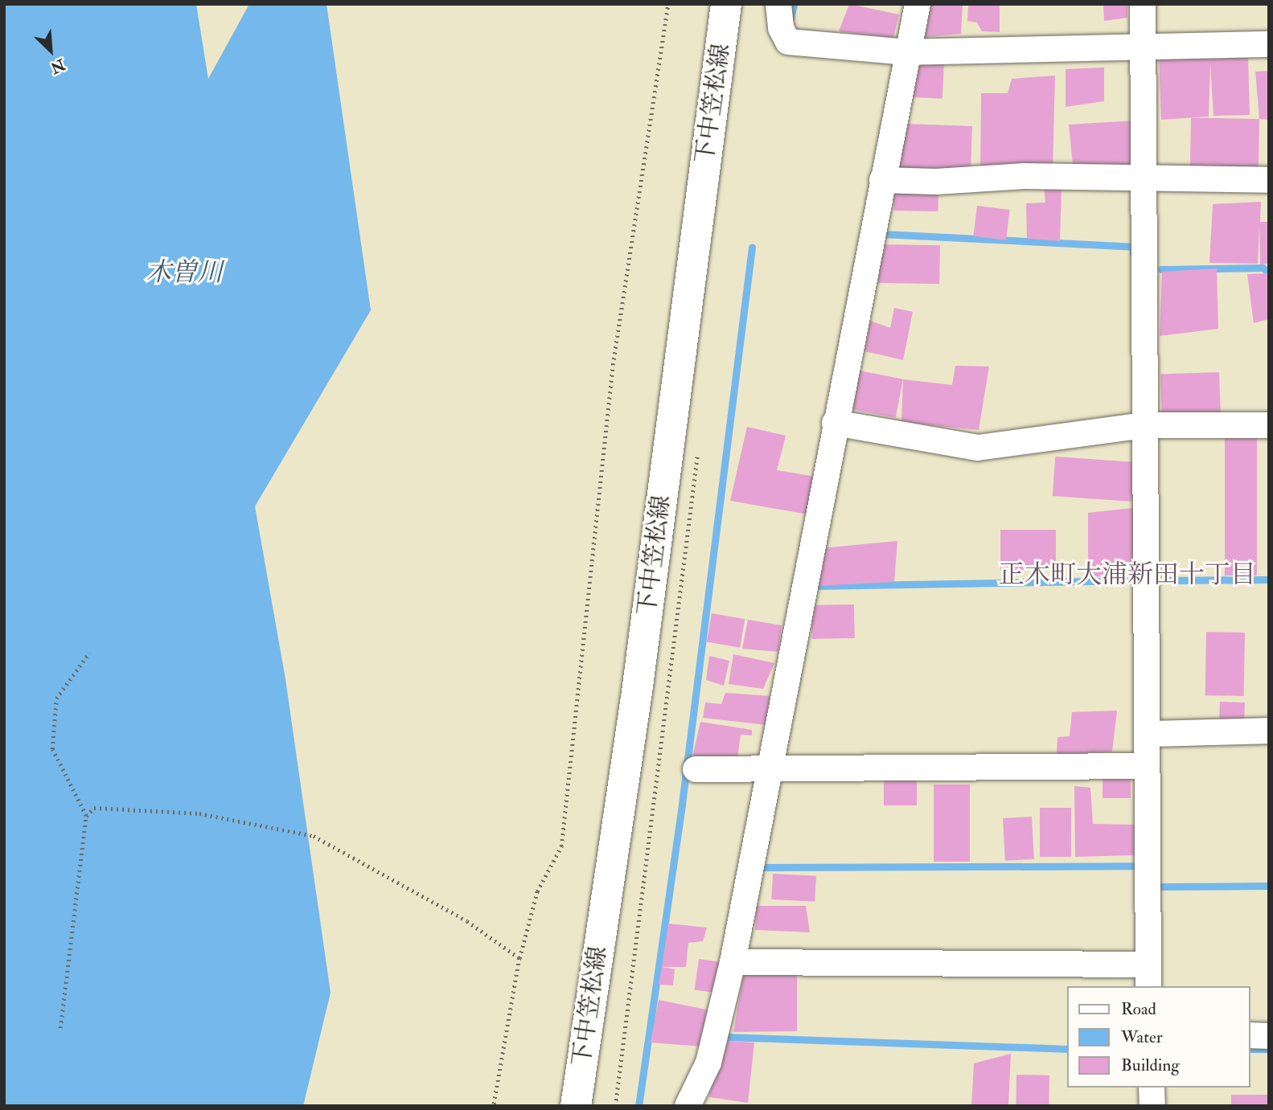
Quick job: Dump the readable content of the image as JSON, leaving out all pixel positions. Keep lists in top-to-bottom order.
{
  "streets": {
    "main road": ["下中笠松線"]
  },
  "districts": ["正木町大浦新田十丁目"],
  "water": ["木曽川"],
  "legend": ["Road", "Water", "Building"],
  "north": "bottom right"
}
